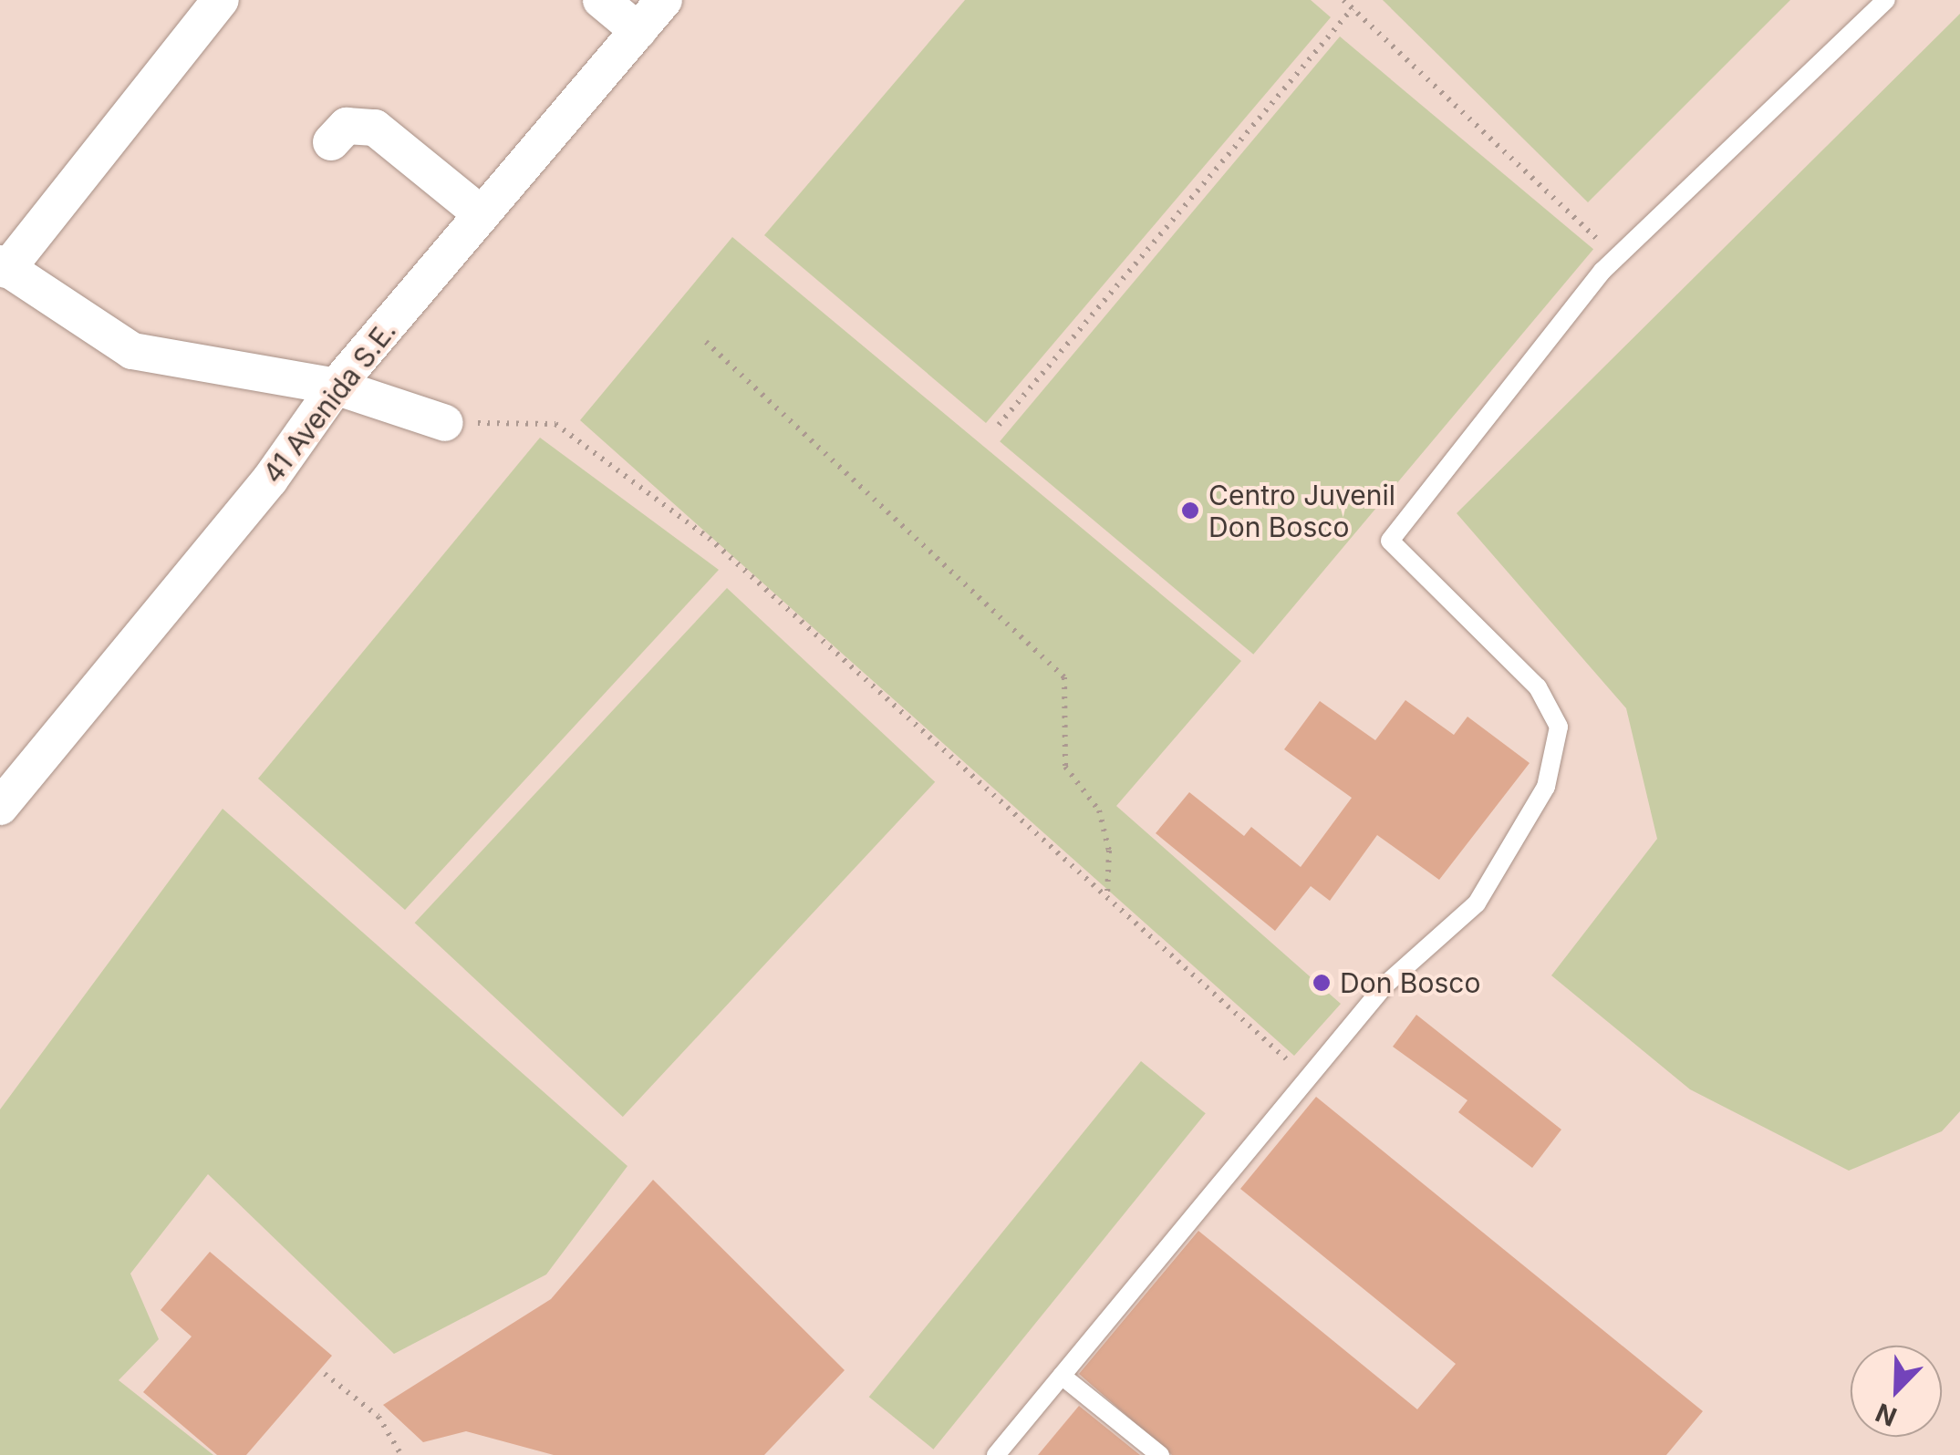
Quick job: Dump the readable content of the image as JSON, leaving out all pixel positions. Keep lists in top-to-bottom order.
{
  "streets": {
    "street": ["41 Avenida S.E."]
  },
  "places": ["Centro Juvenil Don Bosco", "Don Bosco"],
  "north": "bottom left"
}
